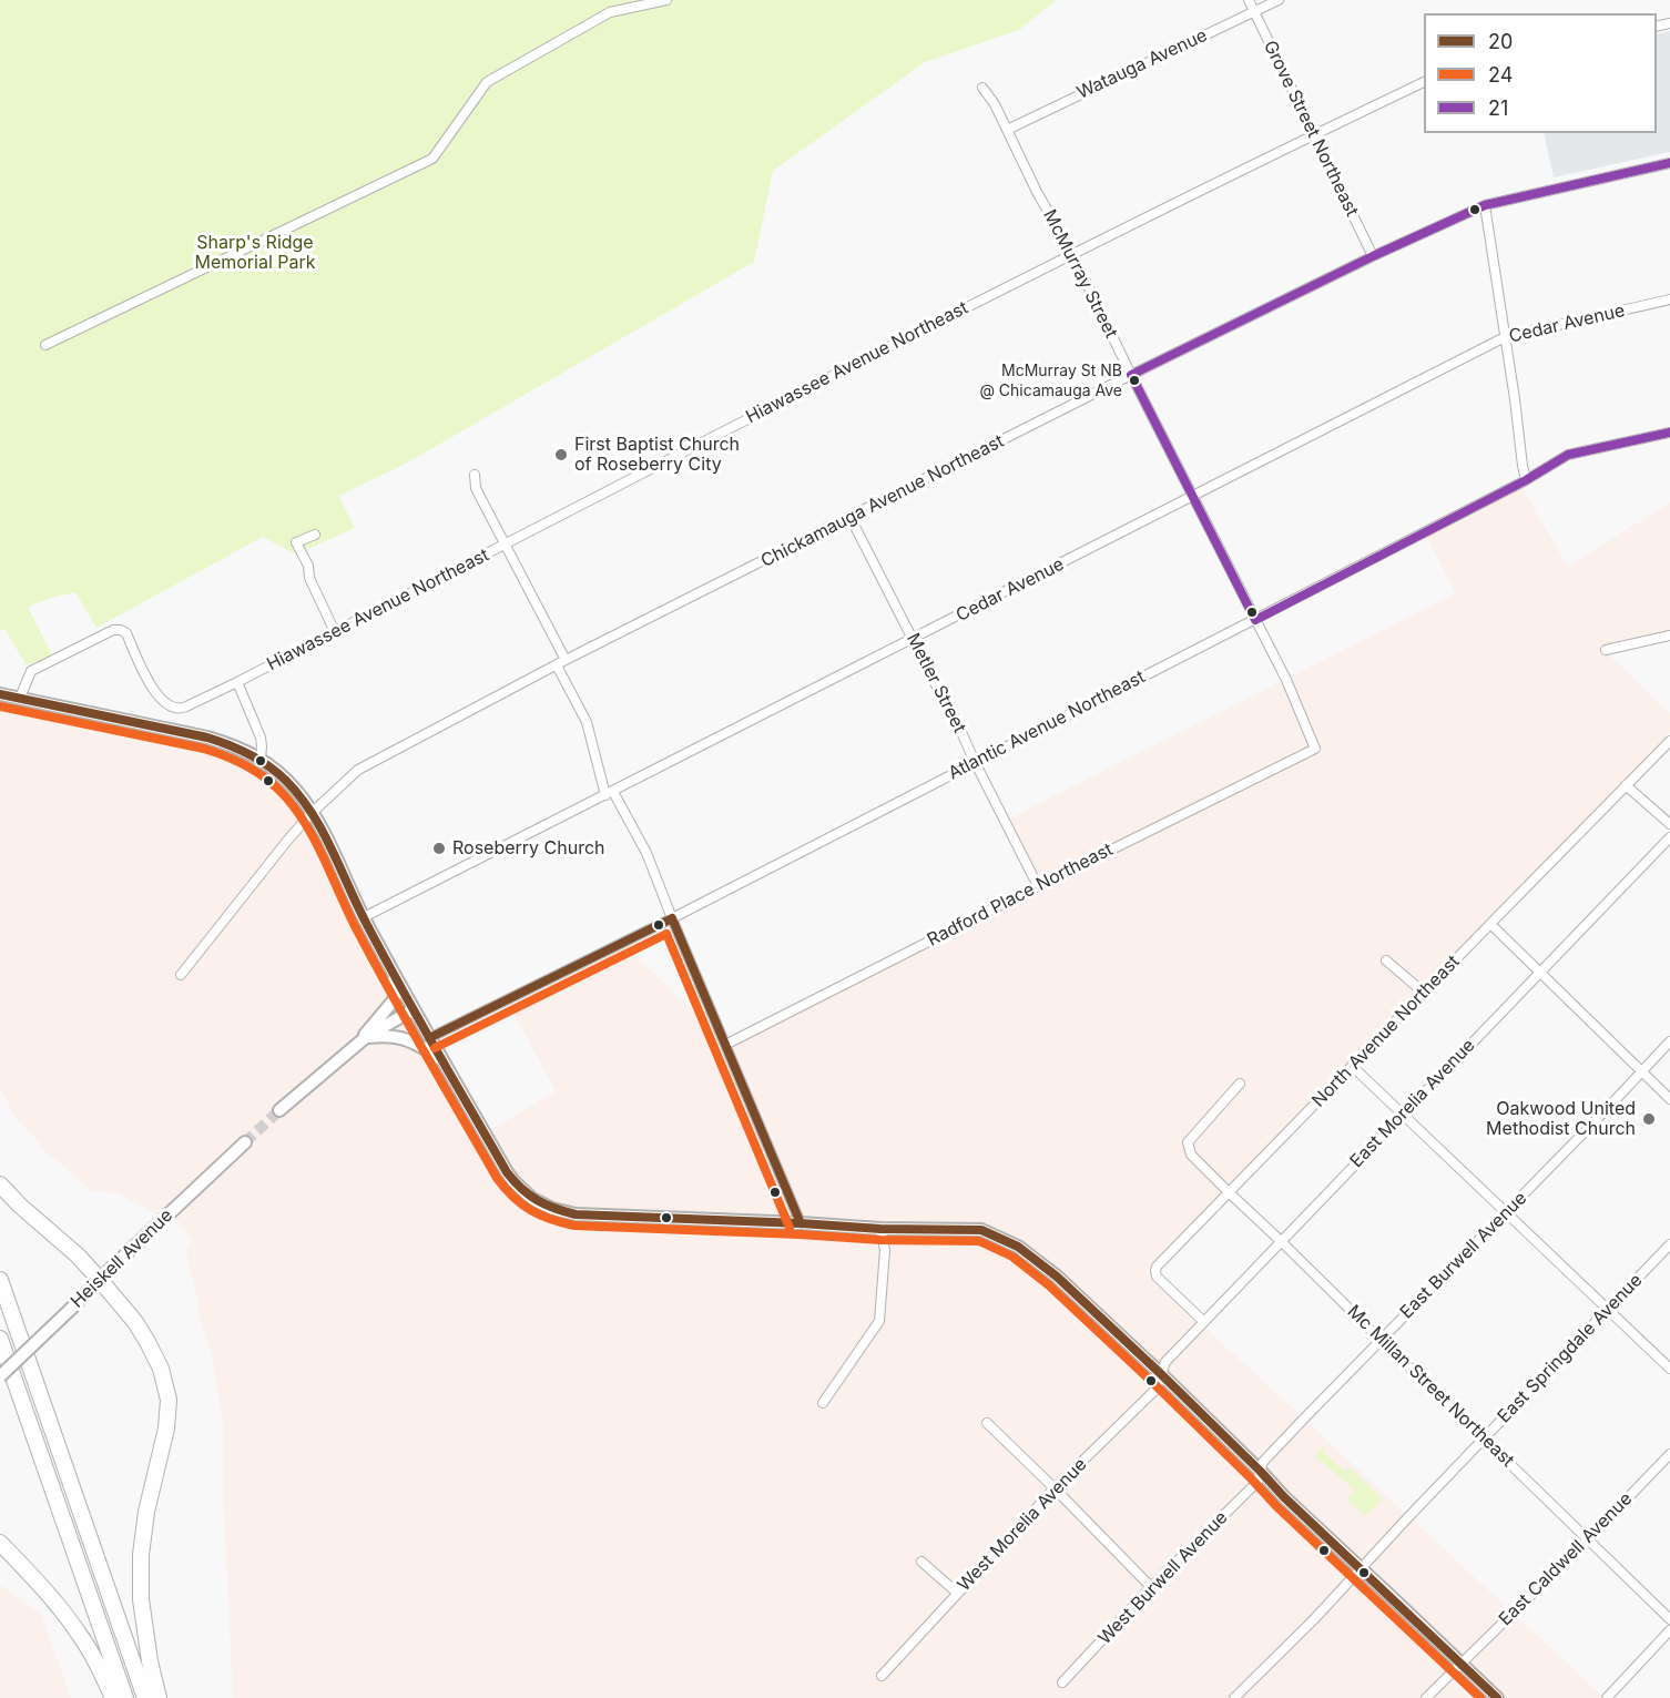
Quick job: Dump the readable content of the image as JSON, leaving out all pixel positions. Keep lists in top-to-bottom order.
{
  "streets": {
    "main road": ["Heiskell Avenue"],
    "street": [
      "Watauga Avenue",
      "Grove Street Northeast",
      "McMurray Street",
      "Cedar Avenue",
      "Hiawassee Avenue Northeast",
      "Chickamauga Avenue Northeast",
      "Metler Street",
      "Atlantic Avenue Northeast",
      "Radford Place Northeast",
      "North Avenue Northeast",
      "East Morelia Avenue",
      "East Burwell Avenue",
      "East Springdale Avenue",
      "Mc Millan Street Northeast",
      "West Morelia Avenue",
      "East Caldwell Avenue",
      "West Burwell Avenue"
    ]
  },
  "crossings": [
    ["Watauga Avenue", "Grove Street Northeast"],
    ["Watauga Avenue", "McMurray Street"],
    ["Grove Street Northeast", "Hiawassee Avenue Northeast"],
    ["Grove Street Northeast", "Chickamauga Avenue Northeast"],
    ["McMurray Street", "Cedar Avenue"],
    ["McMurray Street", "Hiawassee Avenue Northeast"],
    ["McMurray Street", "Chickamauga Avenue Northeast"],
    ["McMurray Street", "Atlantic Avenue Northeast"],
    ["McMurray Street", "Radford Place Northeast"],
    ["Cedar Avenue", "Metler Street"],
    ["Chickamauga Avenue Northeast", "Metler Street"],
    ["Metler Street", "Atlantic Avenue Northeast"],
    ["Metler Street", "Radford Place Northeast"],
    ["North Avenue Northeast", "East Morelia Avenue"],
    ["North Avenue Northeast", "Mc Millan Street Northeast"],
    ["East Morelia Avenue", "Mc Millan Street Northeast"],
    ["East Morelia Avenue", "West Morelia Avenue"],
    ["East Burwell Avenue", "Mc Millan Street Northeast"],
    ["East Burwell Avenue", "West Burwell Avenue"],
    ["East Springdale Avenue", "Mc Millan Street Northeast"],
    ["Mc Millan Street Northeast", "East Caldwell Avenue"]
  ],
  "parks": ["Sharp's Ridge Memorial Park"],
  "places": [
    "McMurray St NB @ Chicamauga Ave",
    "First Baptist Church of Roseberry City",
    "Roseberry Church",
    "Oakwood United Methodist Church"
  ],
  "lines": ["transit line 21", "transit line 20", "transit line 24"],
  "legend": ["20", "24", "21"]
}
